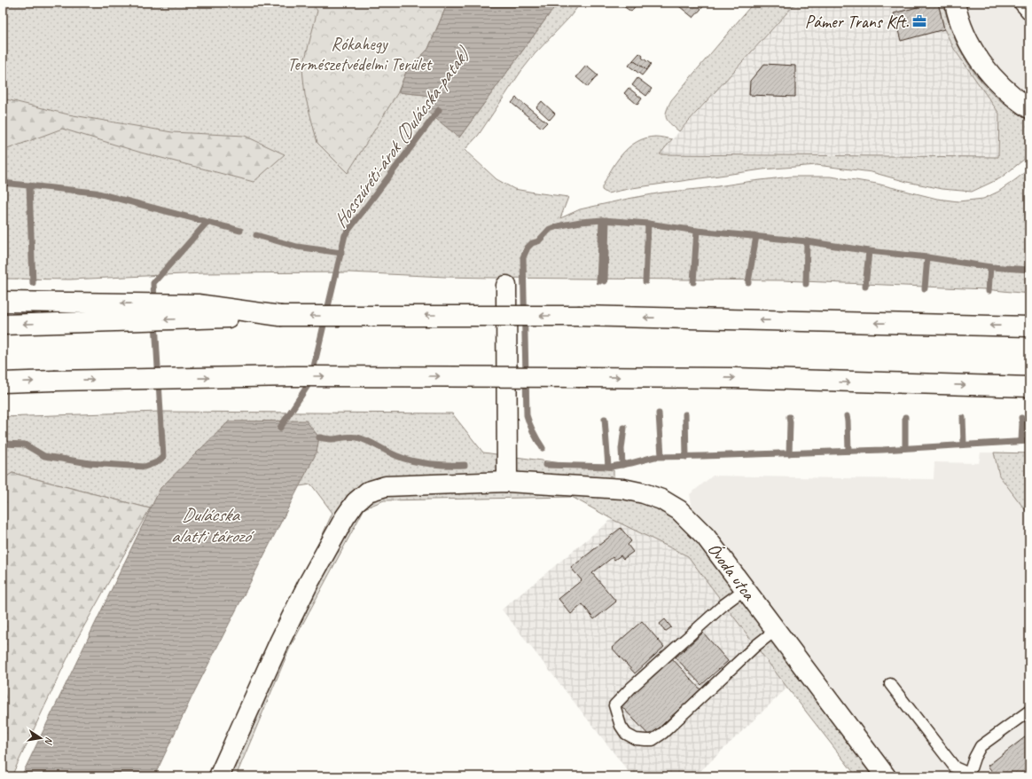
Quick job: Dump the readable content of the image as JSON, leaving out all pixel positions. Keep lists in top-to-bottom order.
{
  "streets": {
    "main road": ["Óvoda utca"]
  },
  "water": ["Hosszúréti-árok (Dulácska-patak)", "Dulácska alatti tározó"],
  "parks": ["Rókahegy Természetvédelmi Terület"],
  "places": {
    "office": ["Pámer Trans Kft."]
  },
  "north": "right"
}
